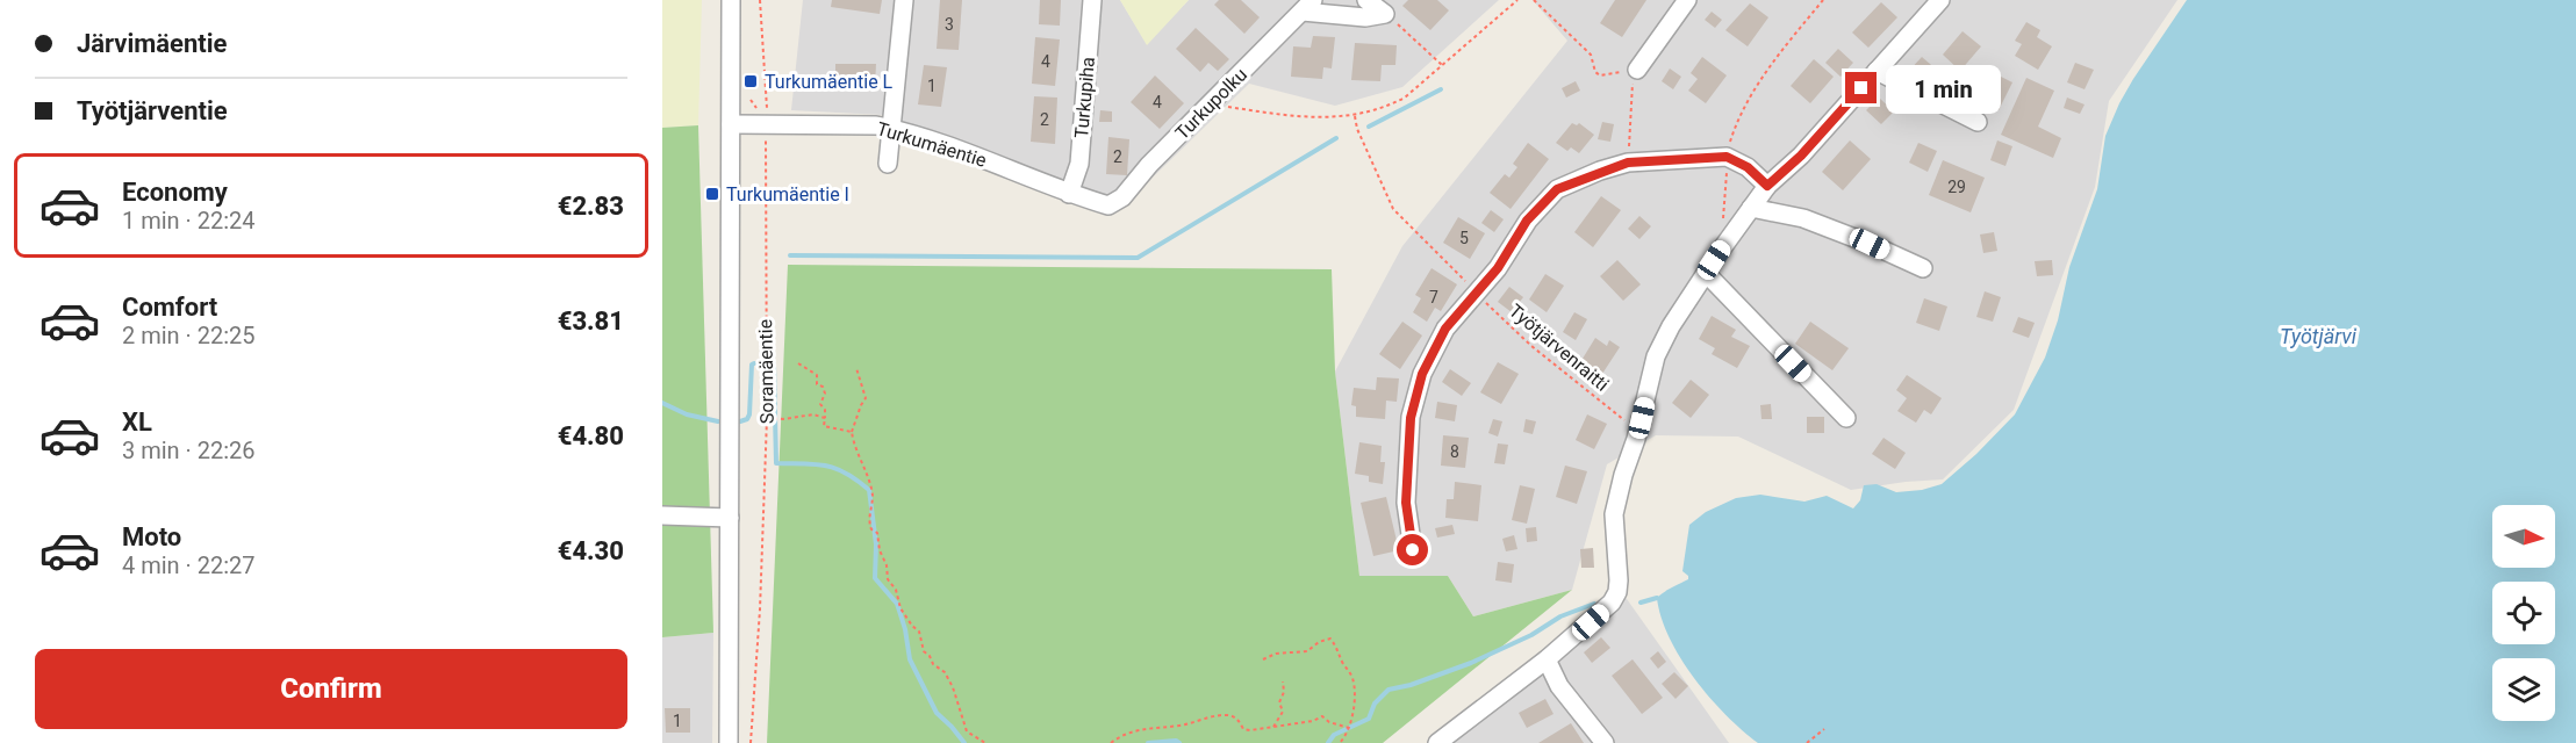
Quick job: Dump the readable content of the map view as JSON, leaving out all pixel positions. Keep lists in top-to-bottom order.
{
  "streets": {
    "street": [
      "Turkupiha",
      "Turkupolku",
      "Turkumäentie",
      "Soramäentie"
    ],
    "path": ["Työtjärvenraitti"]
  },
  "crossings": [
    ["Turkupiha", "Turkumäentie"],
    ["Turkupolku", "Turkumäentie"],
    ["Turkumäentie", "Soramäentie"]
  ],
  "water": ["Työtjärvi"],
  "places": {
    "transit": ["Turkumäentie L", "Turkumäentie I"]
  },
  "house_numbers": [
    "3",
    "4",
    "1",
    "4",
    "2",
    "2",
    "29",
    "5",
    "7",
    "8",
    "1"
  ],
  "north": "right",
  "page": {
    "banner": ["Järvimäentie", "Työtjärventie"],
    "bubble": "1 min",
    "list": [
      {
        "name": "Economy",
        "note": "1 min · 22:24",
        "value": "€2.83"
      },
      {
        "name": "Comfort",
        "note": "2 min · 22:25",
        "value": "€3.81"
      },
      {
        "name": "XL",
        "note": "3 min · 22:26",
        "value": "€4.80"
      },
      {
        "name": "Moto",
        "note": "4 min · 22:27",
        "value": "€4.30"
      }
    ],
    "buttons": "Confirm"
  }
}
